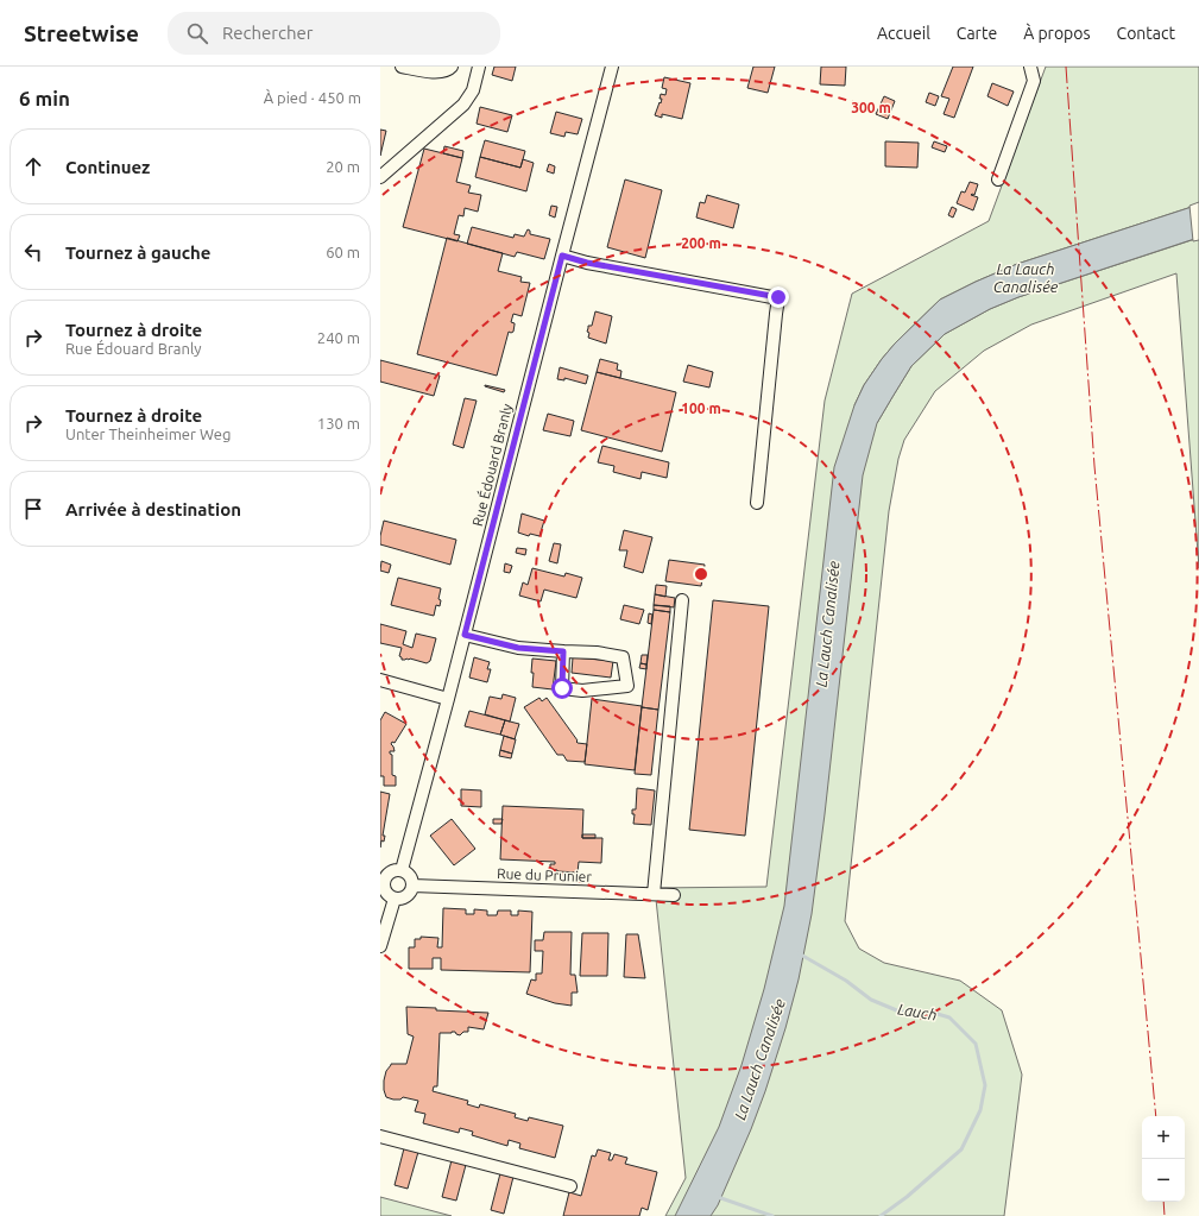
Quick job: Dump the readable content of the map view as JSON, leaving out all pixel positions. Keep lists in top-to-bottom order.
{
  "streets": {
    "street": ["Rue Édouard Branly", "Rue du Prunier"]
  },
  "crossings": [
    ["Rue Édouard Branly", "Rue du Prunier"]
  ],
  "water": ["La Lauch Canalisée", "Lauch"],
  "page": {
    "header": "Streetwise",
    "search": "Rechercher",
    "nav": [
      "Accueil",
      "Carte",
      "À propos",
      "Contact"
    ],
    "heading": ["6 min", "À pied · 450 m"],
    "list": [
      ["Continuez", "20 m"],
      ["Tournez à gauche", "60 m"],
      ["Tournez à droite", "Rue Édouard Branly", "240 m"],
      ["Tournez à droite", "Unter Theinheimer Weg", "130 m"],
      "Arrivée à destination"
    ],
    "map_buttons": ["+", "−"]
  },
  "rings": ["300 m", "200 m", "100 m"]
}
